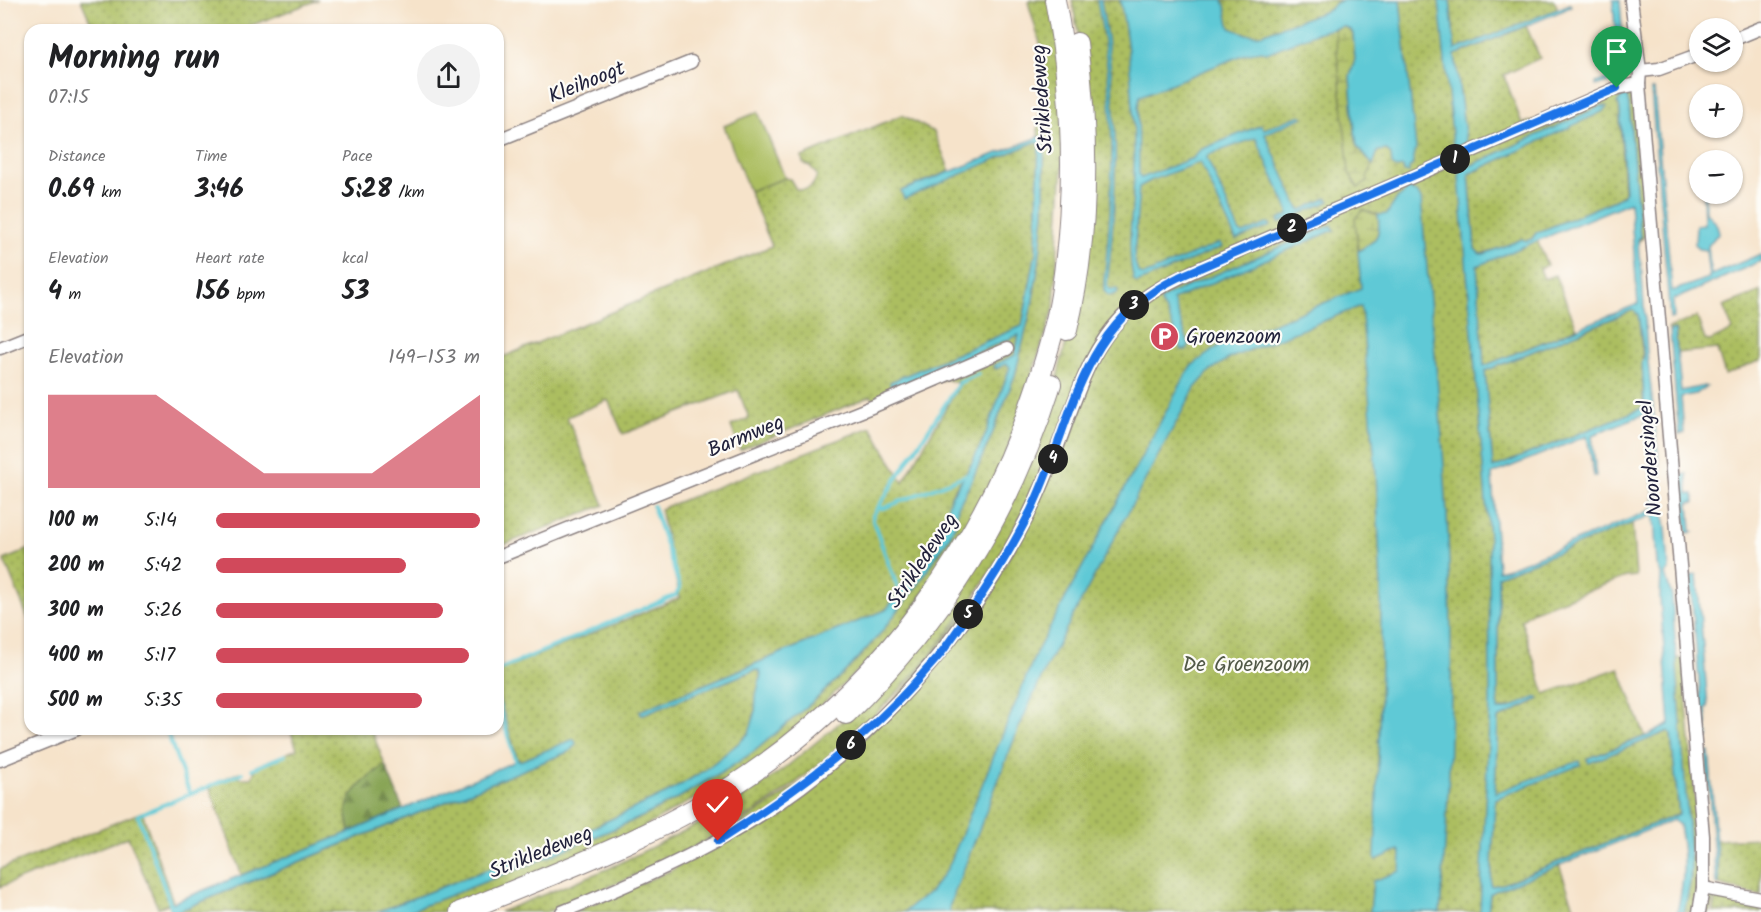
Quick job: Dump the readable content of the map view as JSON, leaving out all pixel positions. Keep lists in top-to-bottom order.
{
  "streets": {
    "main road": ["Strikledeweg"],
    "street": ["Kleihoogt", "Barmweg", "Noordersingel"]
  },
  "parks": ["De Groenzoom"],
  "places": {
    "parking": ["Groenzoom"]
  },
  "page": {
    "map_buttons": ["+", "−"],
    "heading": ["Morning run", "07:15"],
    "stats": [
      ["Distance", "0.69 km"],
      ["Time", "3:46"],
      ["Pace", "5:28 /km"],
      ["Elevation", "4 m"],
      ["Heart rate", "156 bpm"],
      ["kcal", "53"]
    ],
    "pins": [
      "1",
      "2",
      "3",
      "4",
      "5",
      "6"
    ],
    "chart": ["Elevation", "149–153 m"],
    "list": [
      {
        "name": "100 m",
        "note": "5:14"
      },
      {
        "name": "200 m",
        "note": "5:42"
      },
      {
        "name": "300 m",
        "note": "5:26"
      },
      {
        "name": "400 m",
        "note": "5:17"
      },
      {
        "name": "500 m",
        "note": "5:35"
      }
    ]
  }
}
